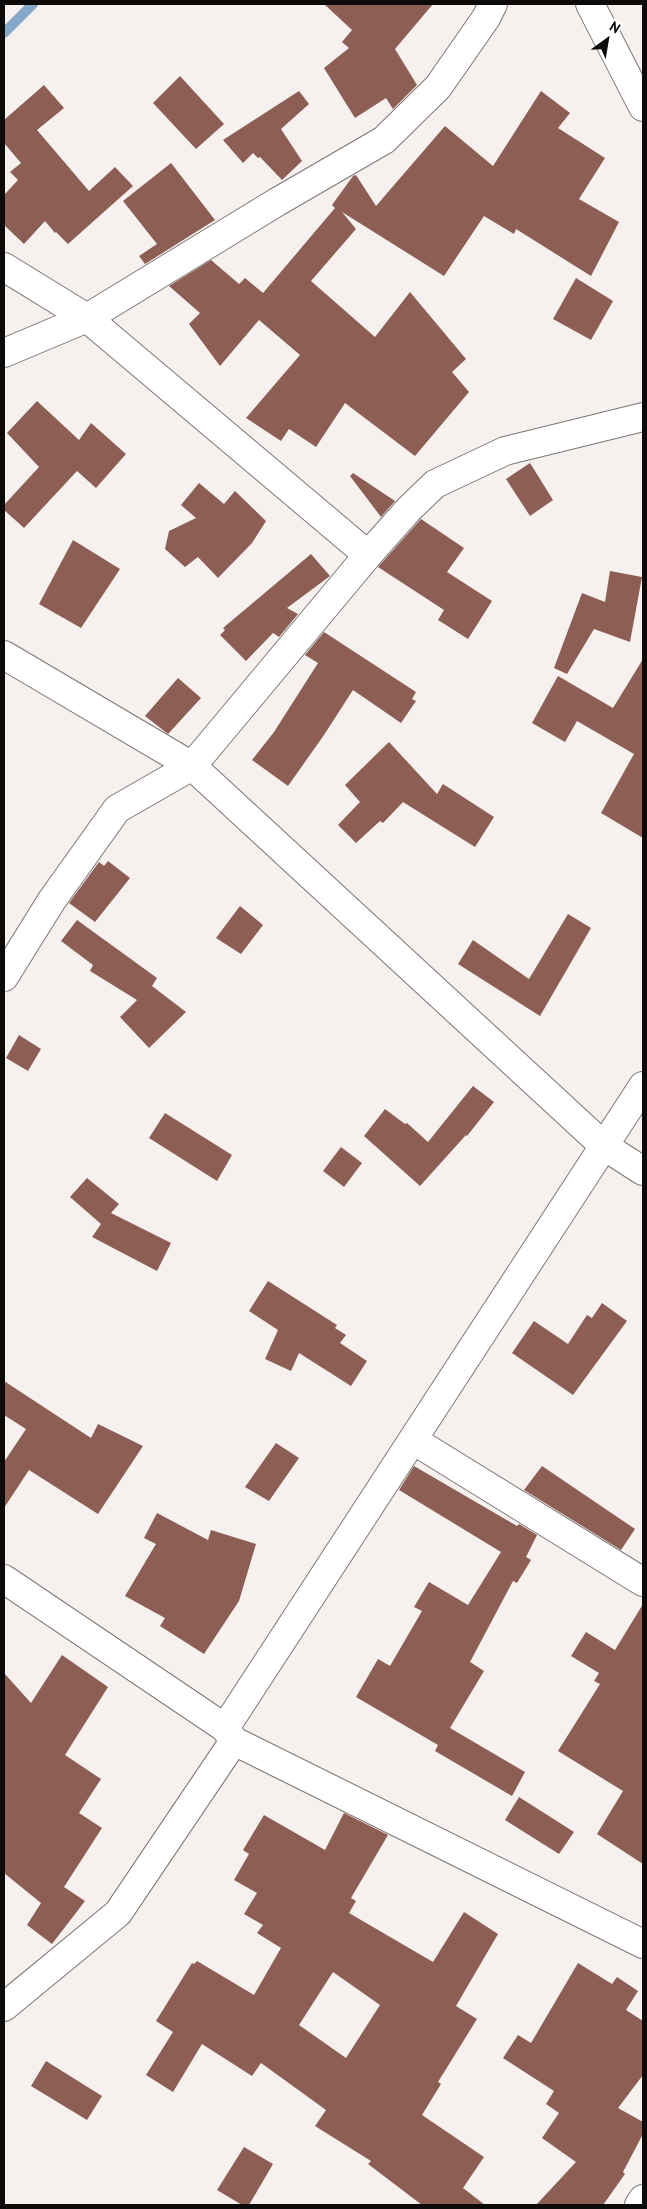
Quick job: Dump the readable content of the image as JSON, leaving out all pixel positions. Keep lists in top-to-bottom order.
{
  "north": "top right"
}
